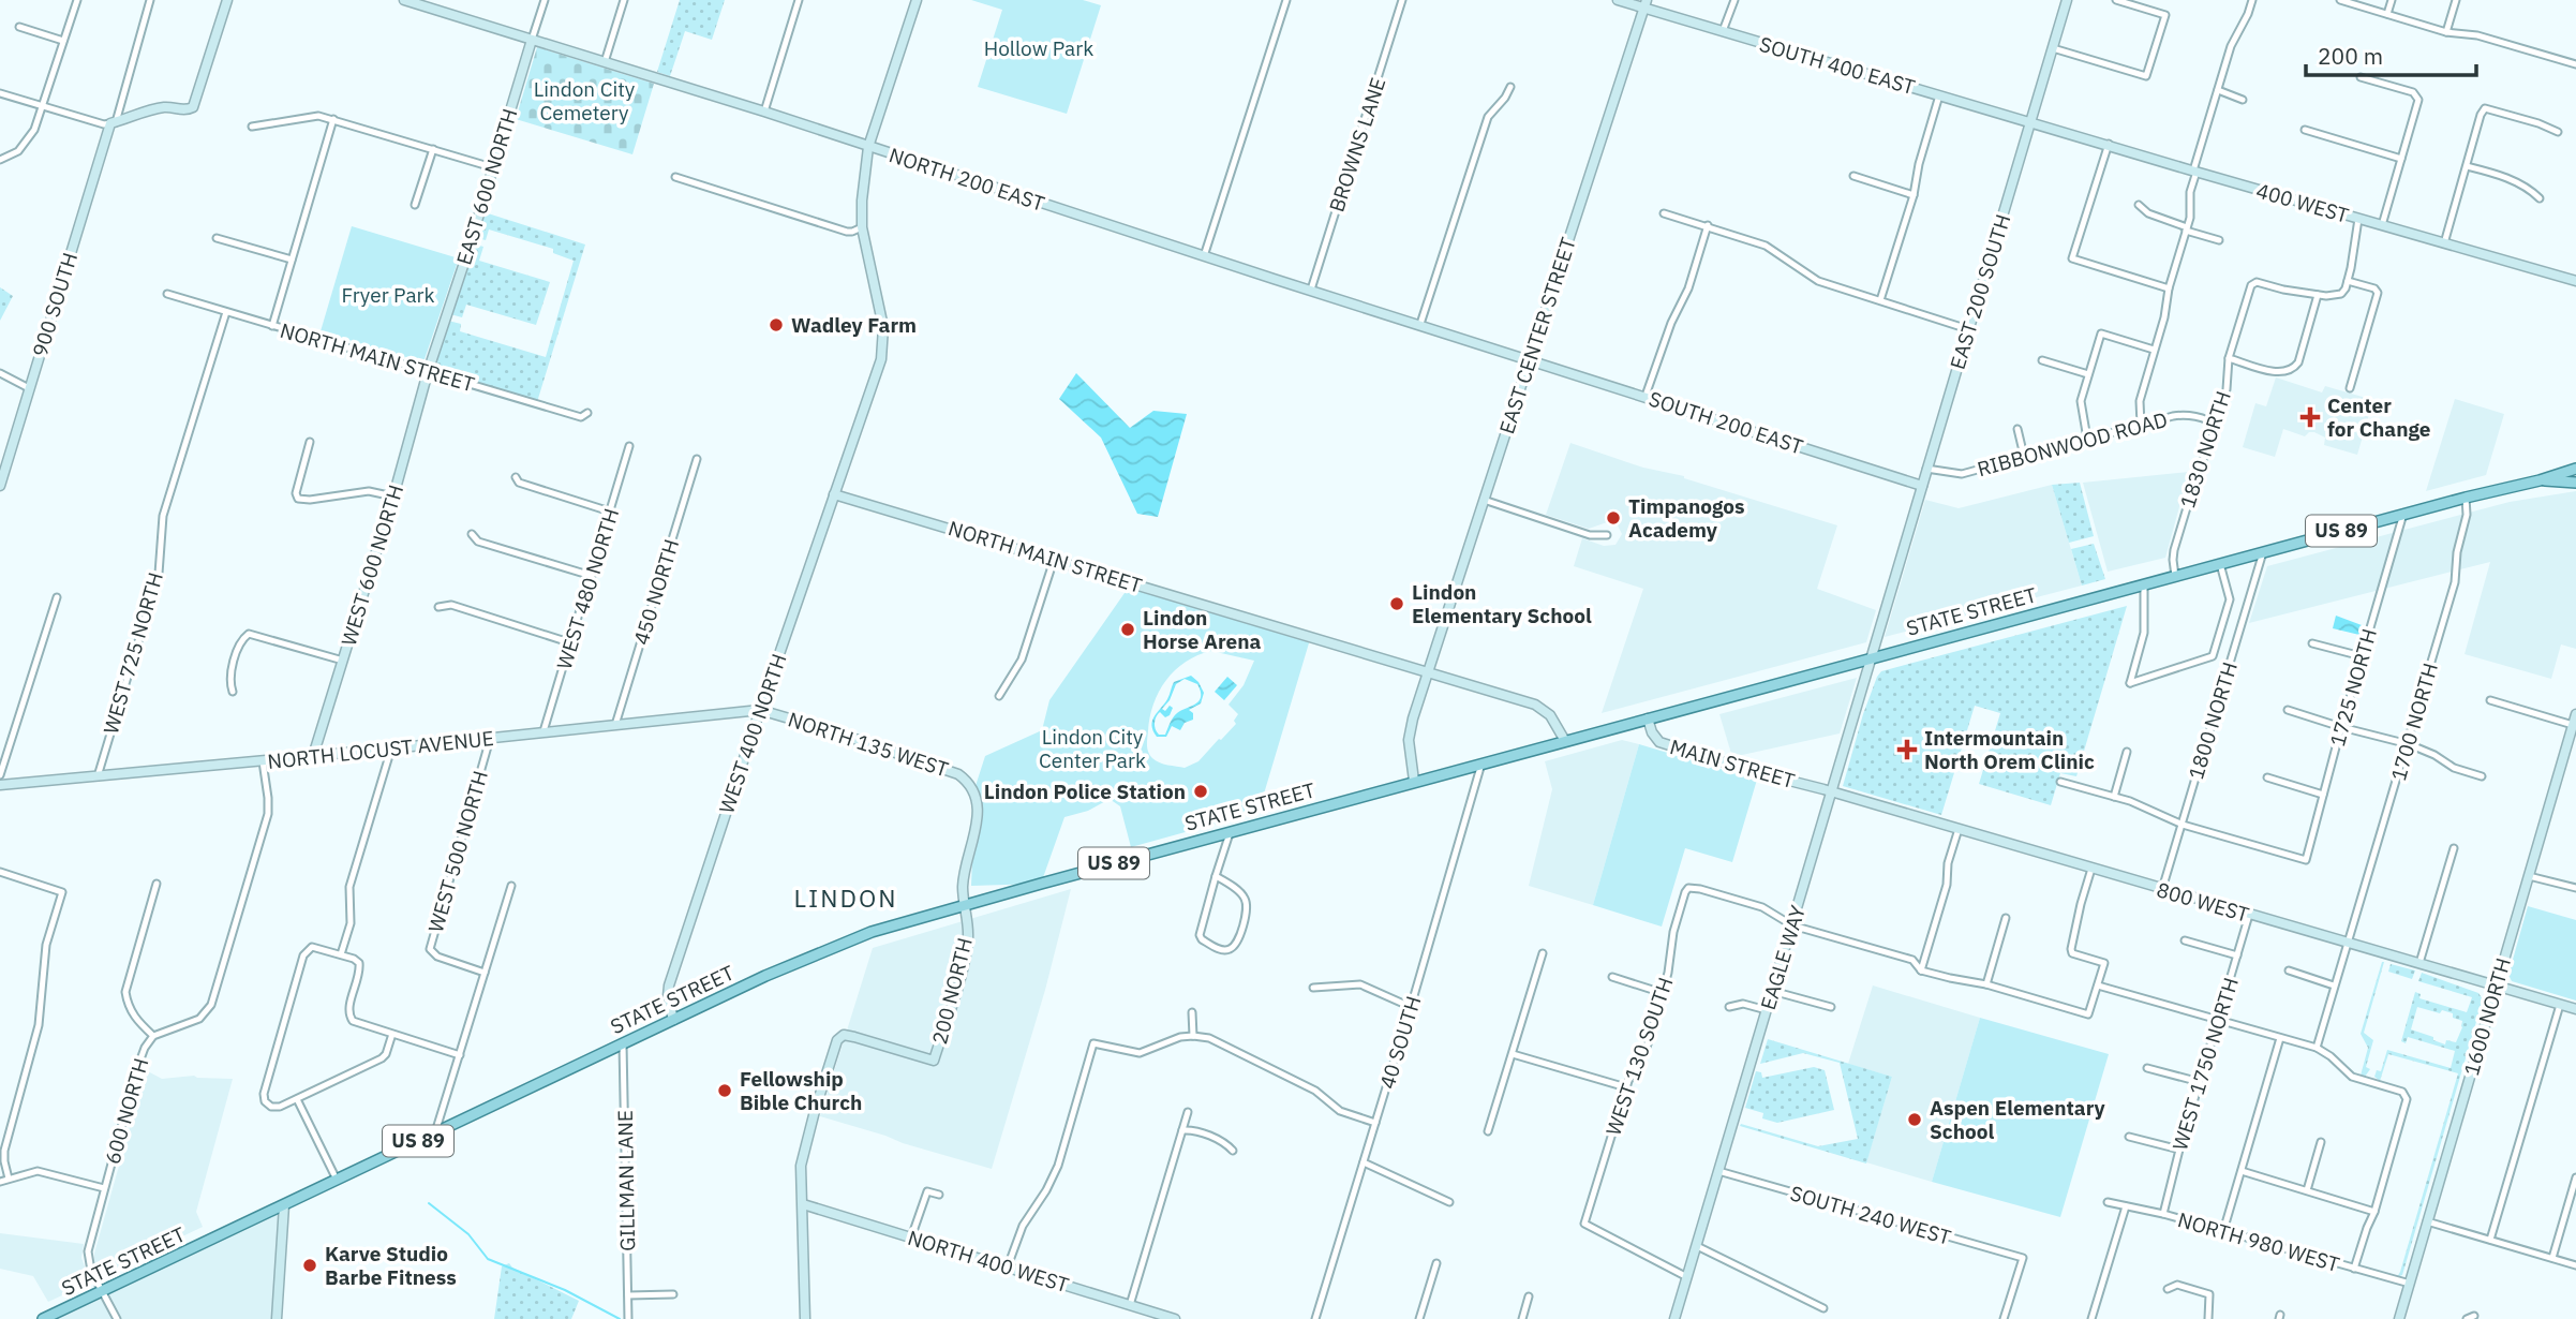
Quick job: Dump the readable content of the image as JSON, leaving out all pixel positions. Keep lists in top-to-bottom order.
{
  "streets": {
    "main road": ["US 89", "STATE STREET"],
    "street": [
      "SOUTH 400 EAST",
      "BROWNS LANE",
      "NORTH 200 EAST",
      "EAST 600 NORTH",
      "400 WEST",
      "EAST 200 SOUTH",
      "900 SOUTH",
      "EAST CENTER STREET",
      "NORTH MAIN STREET",
      "SOUTH 200 EAST",
      "RIBBONWOOD ROAD",
      "1830 NORTH",
      "WEST 600 NORTH",
      "WEST 480 NORTH",
      "450 NORTH",
      "WEST 725 NORTH",
      "1725 NORTH",
      "1800 NORTH",
      "1700 NORTH",
      "WEST 400 NORTH",
      "NORTH 135 WEST",
      "NORTH LOCUST AVENUE",
      "MAIN STREET",
      "WEST 500 NORTH",
      "800 WEST",
      "EAGLE WAY",
      "200 NORTH",
      "1600 NORTH",
      "40 SOUTH",
      "WEST 130 SOUTH",
      "WEST 1750 NORTH",
      "600 NORTH",
      "GILLMAN LANE",
      "SOUTH 240 WEST",
      "NORTH 980 WEST",
      "NORTH 400 WEST"
    ]
  },
  "crossings": [
    ["SOUTH 400 EAST", "400 WEST"],
    ["SOUTH 400 EAST", "EAST 200 SOUTH"],
    ["SOUTH 400 EAST", "EAST CENTER STREET"],
    ["BROWNS LANE", "NORTH 200 EAST"],
    ["NORTH 200 EAST", "EAST 600 NORTH"],
    ["NORTH 200 EAST", "EAST CENTER STREET"],
    ["NORTH 200 EAST", "SOUTH 200 EAST"],
    ["NORTH 200 EAST", "WEST 400 NORTH"],
    ["EAST 600 NORTH", "NORTH MAIN STREET"],
    ["EAST 600 NORTH", "WEST 600 NORTH"],
    ["400 WEST", "EAST 200 SOUTH"],
    ["EAST 200 SOUTH", "SOUTH 200 EAST"],
    ["EAST 200 SOUTH", "RIBBONWOOD ROAD"],
    ["EAST 200 SOUTH", "STATE STREET"],
    ["EAST 200 SOUTH", "MAIN STREET"],
    ["EAST 200 SOUTH", "800 WEST"],
    ["EAST 200 SOUTH", "EAGLE WAY"],
    ["EAST CENTER STREET", "NORTH MAIN STREET"],
    ["EAST CENTER STREET", "SOUTH 200 EAST"],
    ["EAST CENTER STREET", "STATE STREET"],
    ["NORTH MAIN STREET", "WEST 600 NORTH"],
    ["NORTH MAIN STREET", "WEST 725 NORTH"],
    ["NORTH MAIN STREET", "WEST 400 NORTH"],
    ["RIBBONWOOD ROAD", "1830 NORTH"],
    ["1830 NORTH", "STATE STREET"],
    ["WEST 600 NORTH", "NORTH LOCUST AVENUE"],
    ["WEST 480 NORTH", "NORTH LOCUST AVENUE"],
    ["450 NORTH", "NORTH LOCUST AVENUE"],
    ["STATE STREET", "1725 NORTH"],
    ["STATE STREET", "1800 NORTH"],
    ["STATE STREET", "1700 NORTH"],
    ["STATE STREET", "WEST 400 NORTH"],
    ["STATE STREET", "MAIN STREET"],
    ["STATE STREET", "200 NORTH"],
    ["STATE STREET", "40 SOUTH"],
    ["STATE STREET", "600 NORTH"],
    ["STATE STREET", "GILLMAN LANE"],
    ["WEST 725 NORTH", "NORTH LOCUST AVENUE"],
    ["1725 NORTH", "1800 NORTH"],
    ["1800 NORTH", "800 WEST"],
    ["1700 NORTH", "800 WEST"],
    ["WEST 400 NORTH", "NORTH 135 WEST"],
    ["WEST 400 NORTH", "NORTH LOCUST AVENUE"],
    ["NORTH 135 WEST", "NORTH LOCUST AVENUE"],
    ["NORTH 135 WEST", "200 NORTH"],
    ["NORTH LOCUST AVENUE", "WEST 500 NORTH"],
    ["NORTH LOCUST AVENUE", "600 NORTH"],
    ["MAIN STREET", "800 WEST"],
    ["MAIN STREET", "EAGLE WAY"],
    ["800 WEST", "EAGLE WAY"],
    ["800 WEST", "1600 NORTH"],
    ["800 WEST", "WEST 1750 NORTH"],
    ["EAGLE WAY", "WEST 130 SOUTH"],
    ["EAGLE WAY", "SOUTH 240 WEST"],
    ["200 NORTH", "NORTH 400 WEST"],
    ["1600 NORTH", "NORTH 980 WEST"],
    ["WEST 1750 NORTH", "NORTH 980 WEST"]
  ],
  "districts": ["LINDON"],
  "parks": [
    "Hollow Park",
    "Lindon City Cemetery",
    "Fryer Park",
    "Lindon City Center Park"
  ],
  "places": {
    "other": [
      "Wadley Farm",
      "Timpanogos Academy",
      "Lindon Elementary School",
      "Lindon Horse Arena",
      "Lindon Police Station",
      "Fellowship Bible Church",
      "Aspen Elementary School",
      "Karve Studio Barbe Fitness"
    ],
    "health": ["Center for Change", "Intermountain North Orem Clinic"]
  },
  "scale_bar": "200 m"
}
